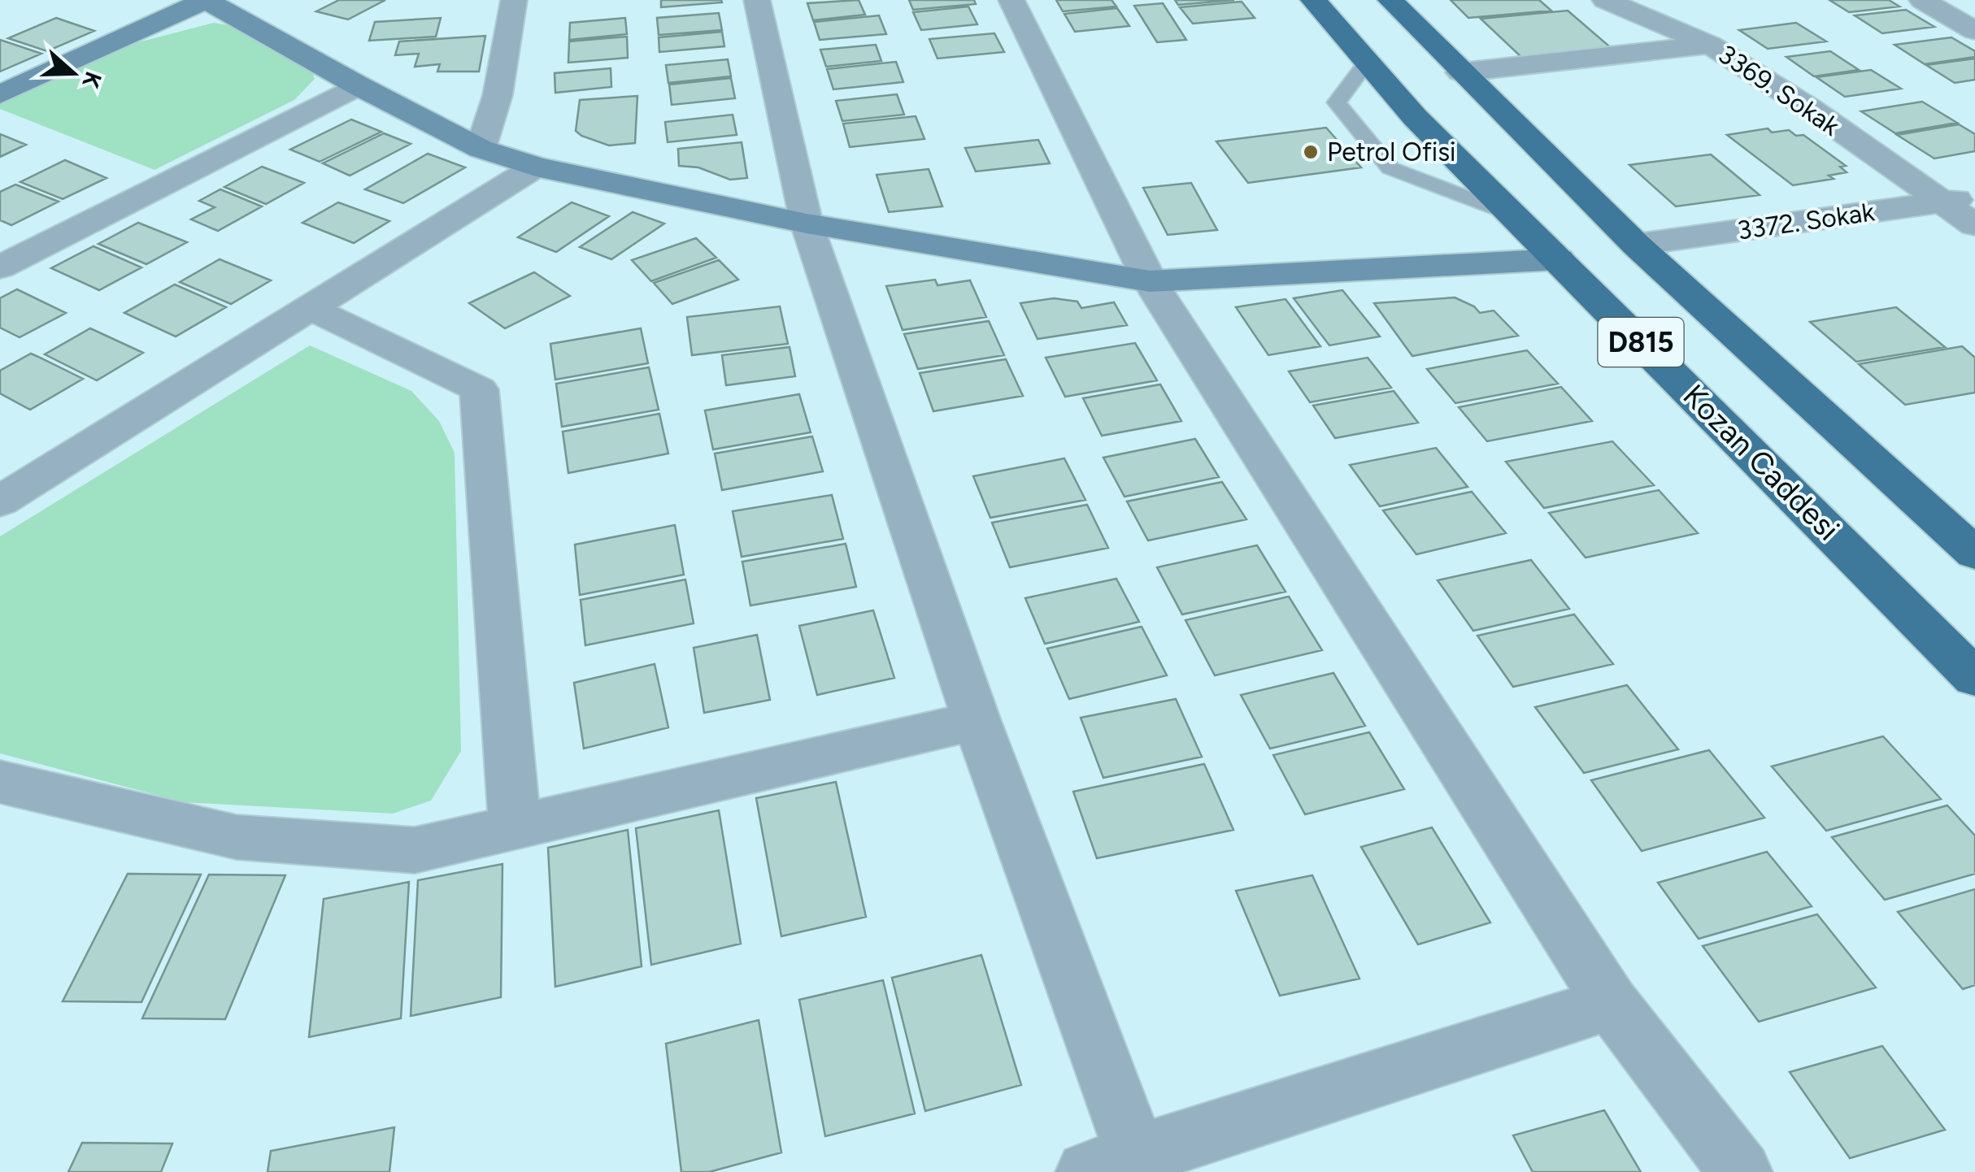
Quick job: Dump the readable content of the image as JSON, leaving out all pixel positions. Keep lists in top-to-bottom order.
{
  "streets": {
    "highway": ["D815", "Kozan Caddesi"],
    "street": ["3369. Sokak", "3372. Sokak"]
  },
  "crossings": [
    ["3369. Sokak", "3372. Sokak"],
    ["3372. Sokak", "D815"]
  ],
  "places": ["Petrol Ofisi"],
  "north": "right"
}
